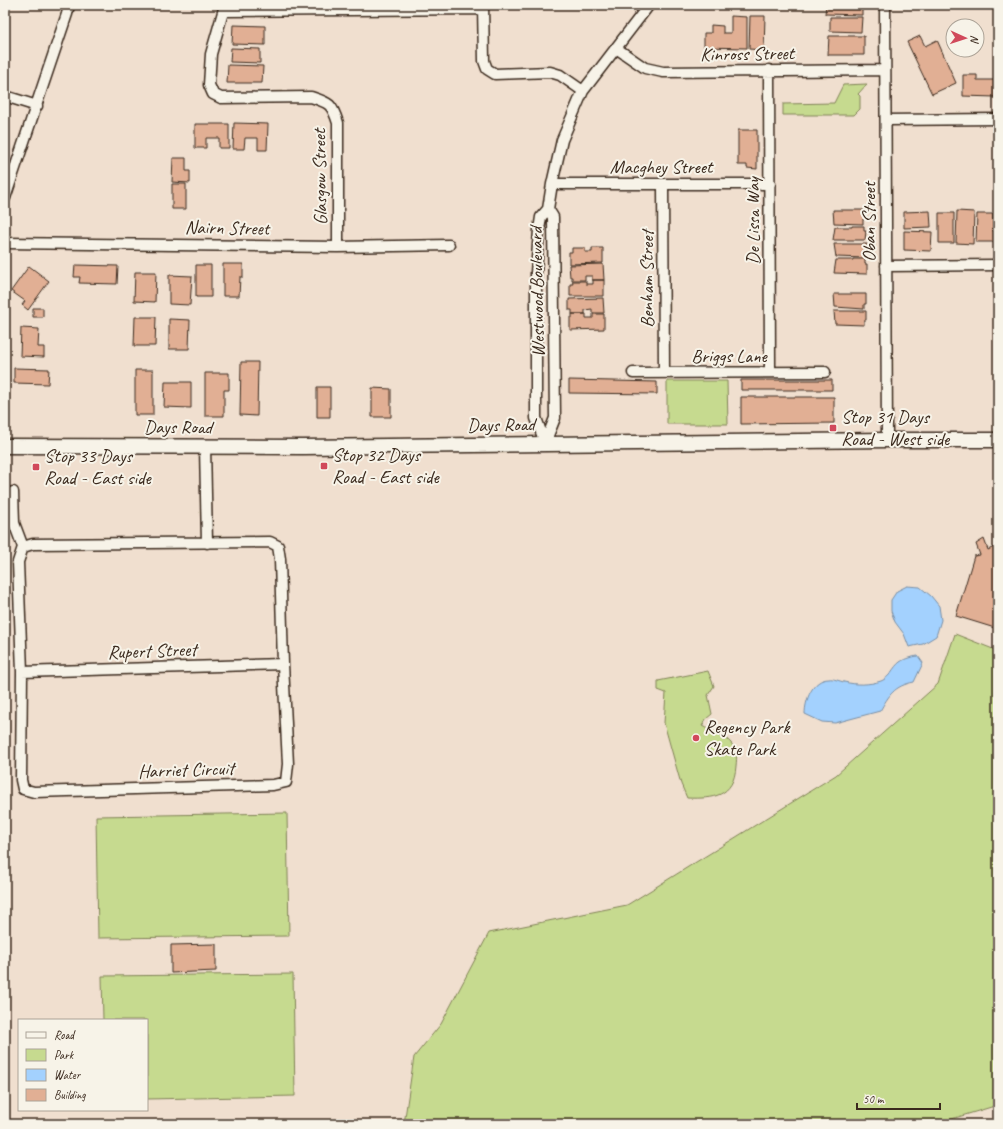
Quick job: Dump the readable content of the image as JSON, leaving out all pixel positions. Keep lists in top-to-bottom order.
{
  "streets": {
    "street": [
      "Kinross Street",
      "Macghey Street",
      "Glasgow Street",
      "De Lissa Way",
      "Oban Street",
      "Nairn Street",
      "Benham Street",
      "Westwood Boulevard",
      "Briggs Lane",
      "Days Road",
      "Rupert Street",
      "Harriet Circuit"
    ]
  },
  "crossings": [
    ["Kinross Street", "De Lissa Way"],
    ["Kinross Street", "Oban Street"],
    ["Macghey Street", "De Lissa Way"],
    ["Macghey Street", "Benham Street"],
    ["Glasgow Street", "Nairn Street"],
    ["De Lissa Way", "Briggs Lane"],
    ["Oban Street", "Days Road"],
    ["Benham Street", "Briggs Lane"],
    ["Westwood Boulevard", "Days Road"],
    ["Rupert Street", "Harriet Circuit"]
  ],
  "places": {
    "transit": ["Stop 31 Days Road - West side", "Stop 32 Days Road - East side", "Stop 33 Days Road - East side"],
    "other": ["Regency Park Skate Park"]
  },
  "legend": [
    "Road",
    "Park",
    "Water",
    "Building"
  ],
  "scale_bar": "50 m",
  "north": "right"
}
